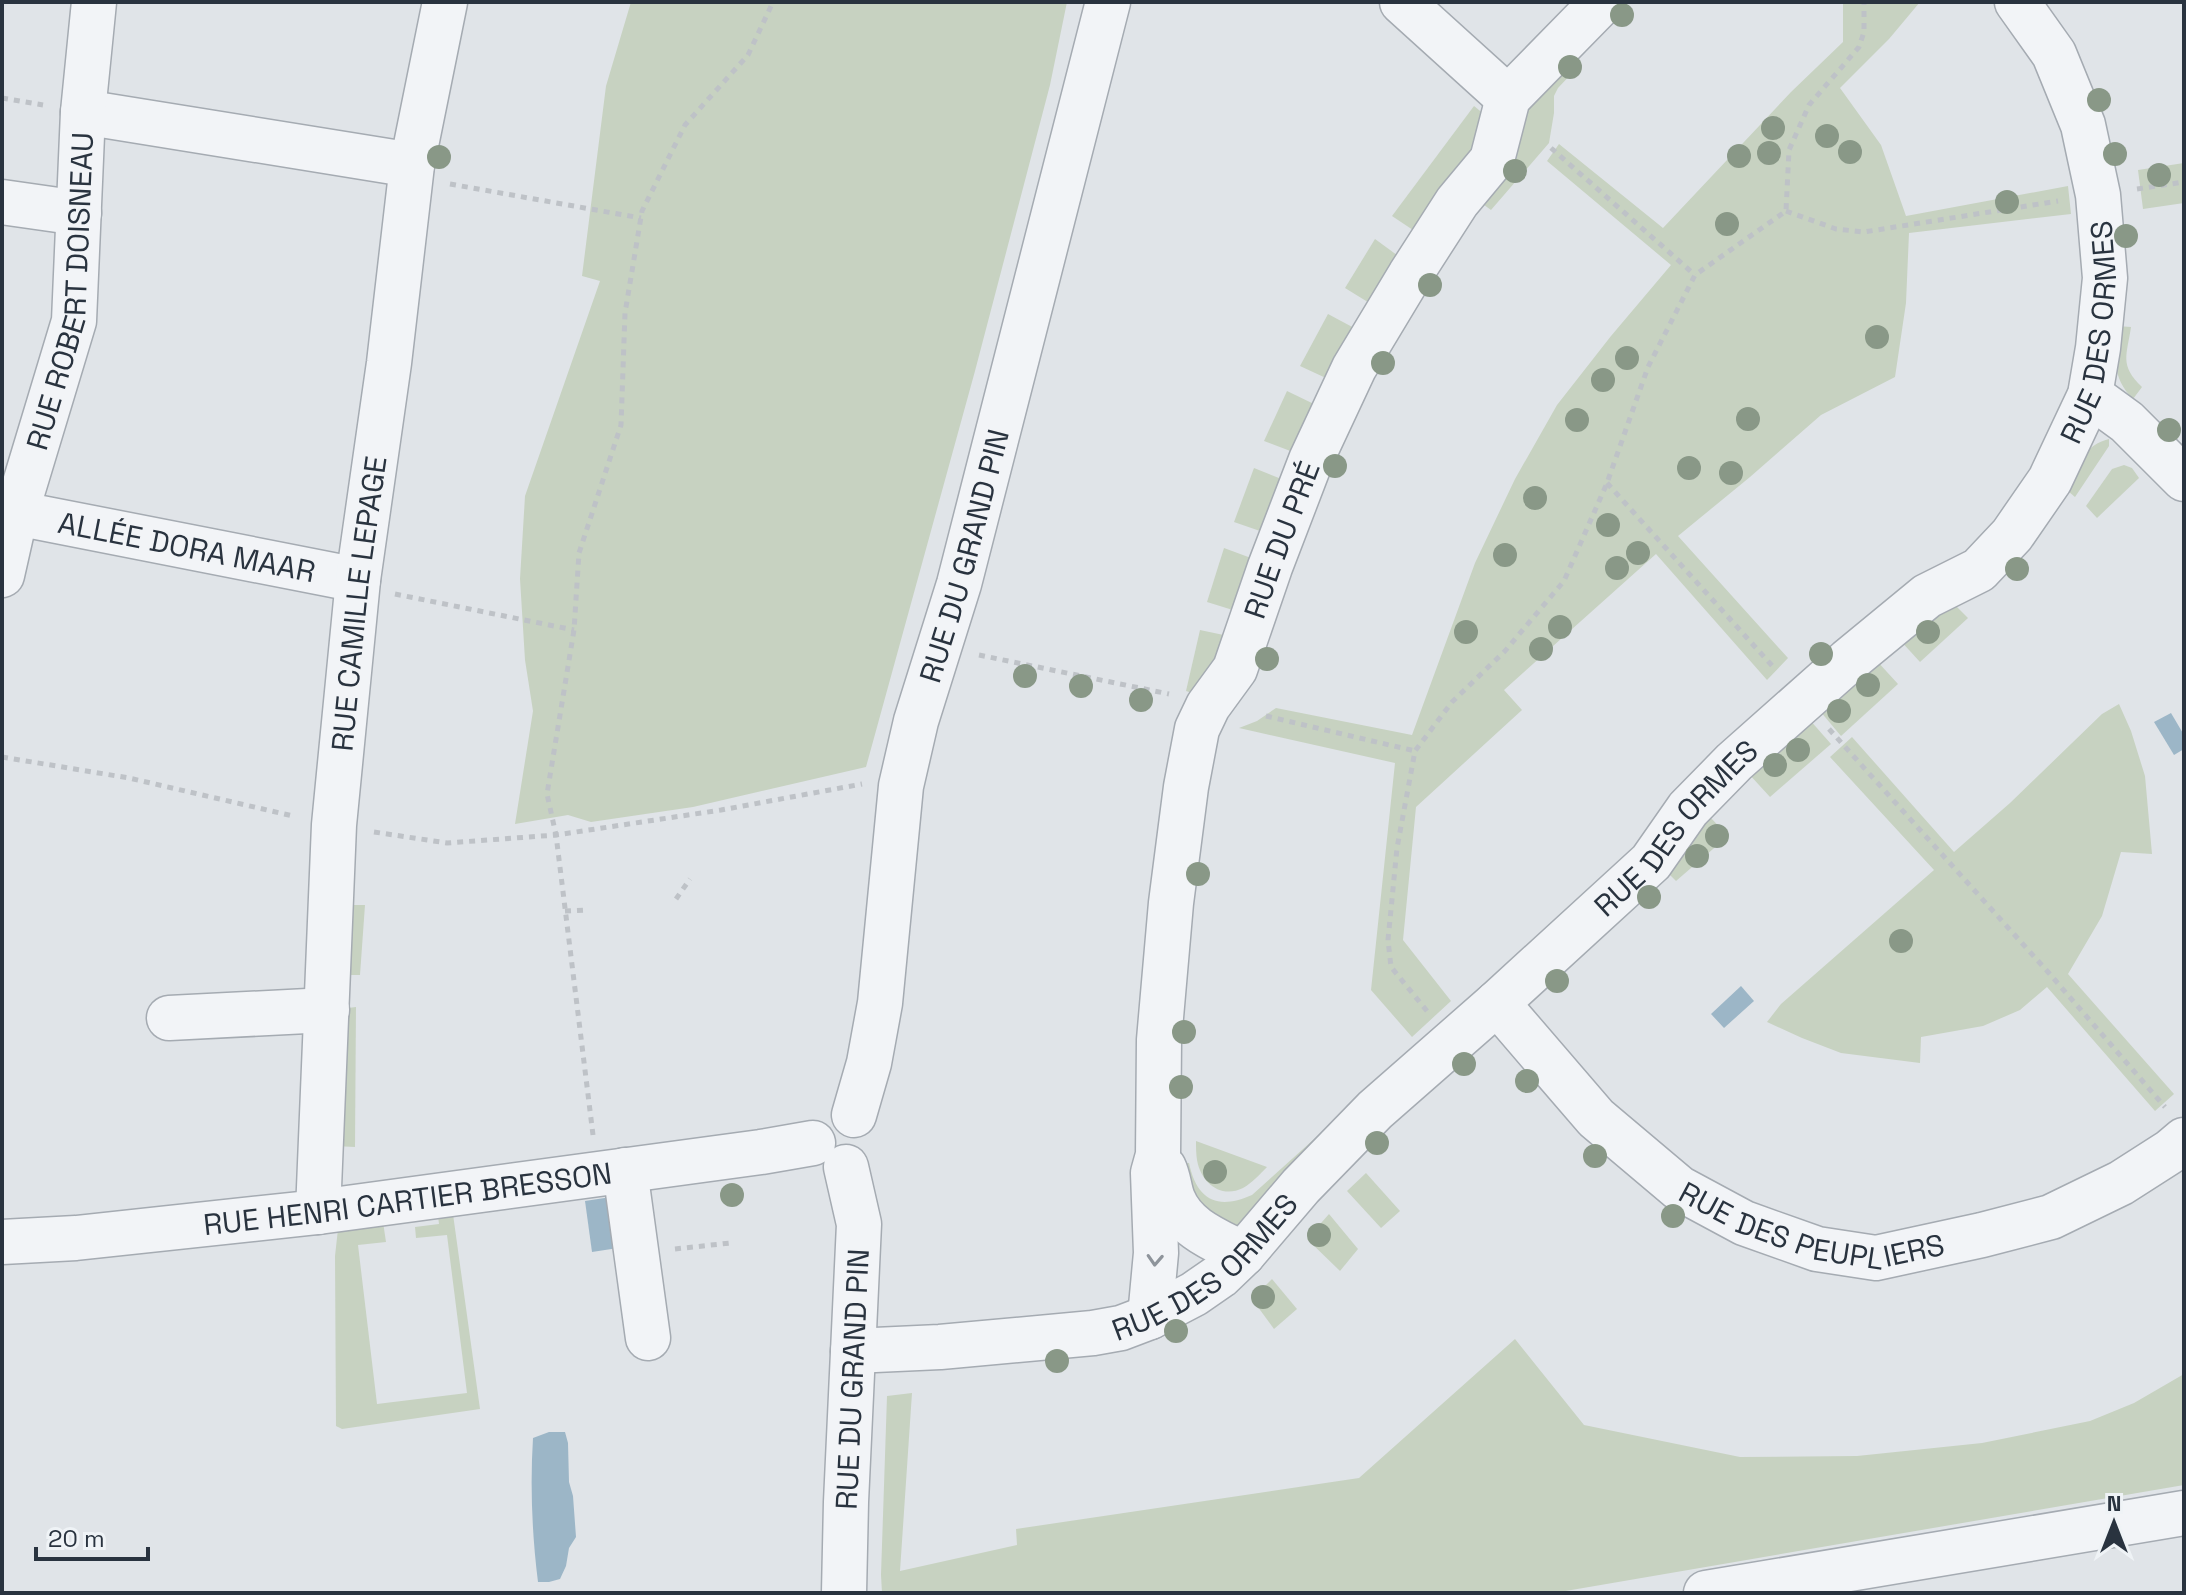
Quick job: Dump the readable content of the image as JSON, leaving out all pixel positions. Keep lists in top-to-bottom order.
{
  "streets": {
    "street": [
      "RUE ROBERT DOISNEAU",
      "RUE DES ORMES",
      "RUE DU PRÉ",
      "ALLÉE DORA MAAR",
      "RUE DU GRAND PIN",
      "RUE CAMILLE LEPAGE",
      "RUE HENRI CARTIER BRESSON",
      "RUE DES PEUPLIERS"
    ]
  },
  "crossings": [
    ["RUE ROBERT DOISNEAU", "ALLÉE DORA MAAR"],
    ["RUE DES ORMES", "RUE DU PRÉ"],
    ["RUE DES ORMES", "RUE DU GRAND PIN"],
    ["RUE DES ORMES", "RUE DES PEUPLIERS"],
    ["ALLÉE DORA MAAR", "RUE CAMILLE LEPAGE"],
    ["RUE DU GRAND PIN", "RUE HENRI CARTIER BRESSON"],
    ["RUE CAMILLE LEPAGE", "RUE HENRI CARTIER BRESSON"]
  ],
  "scale_bar": "20 m",
  "north": "top"
}
